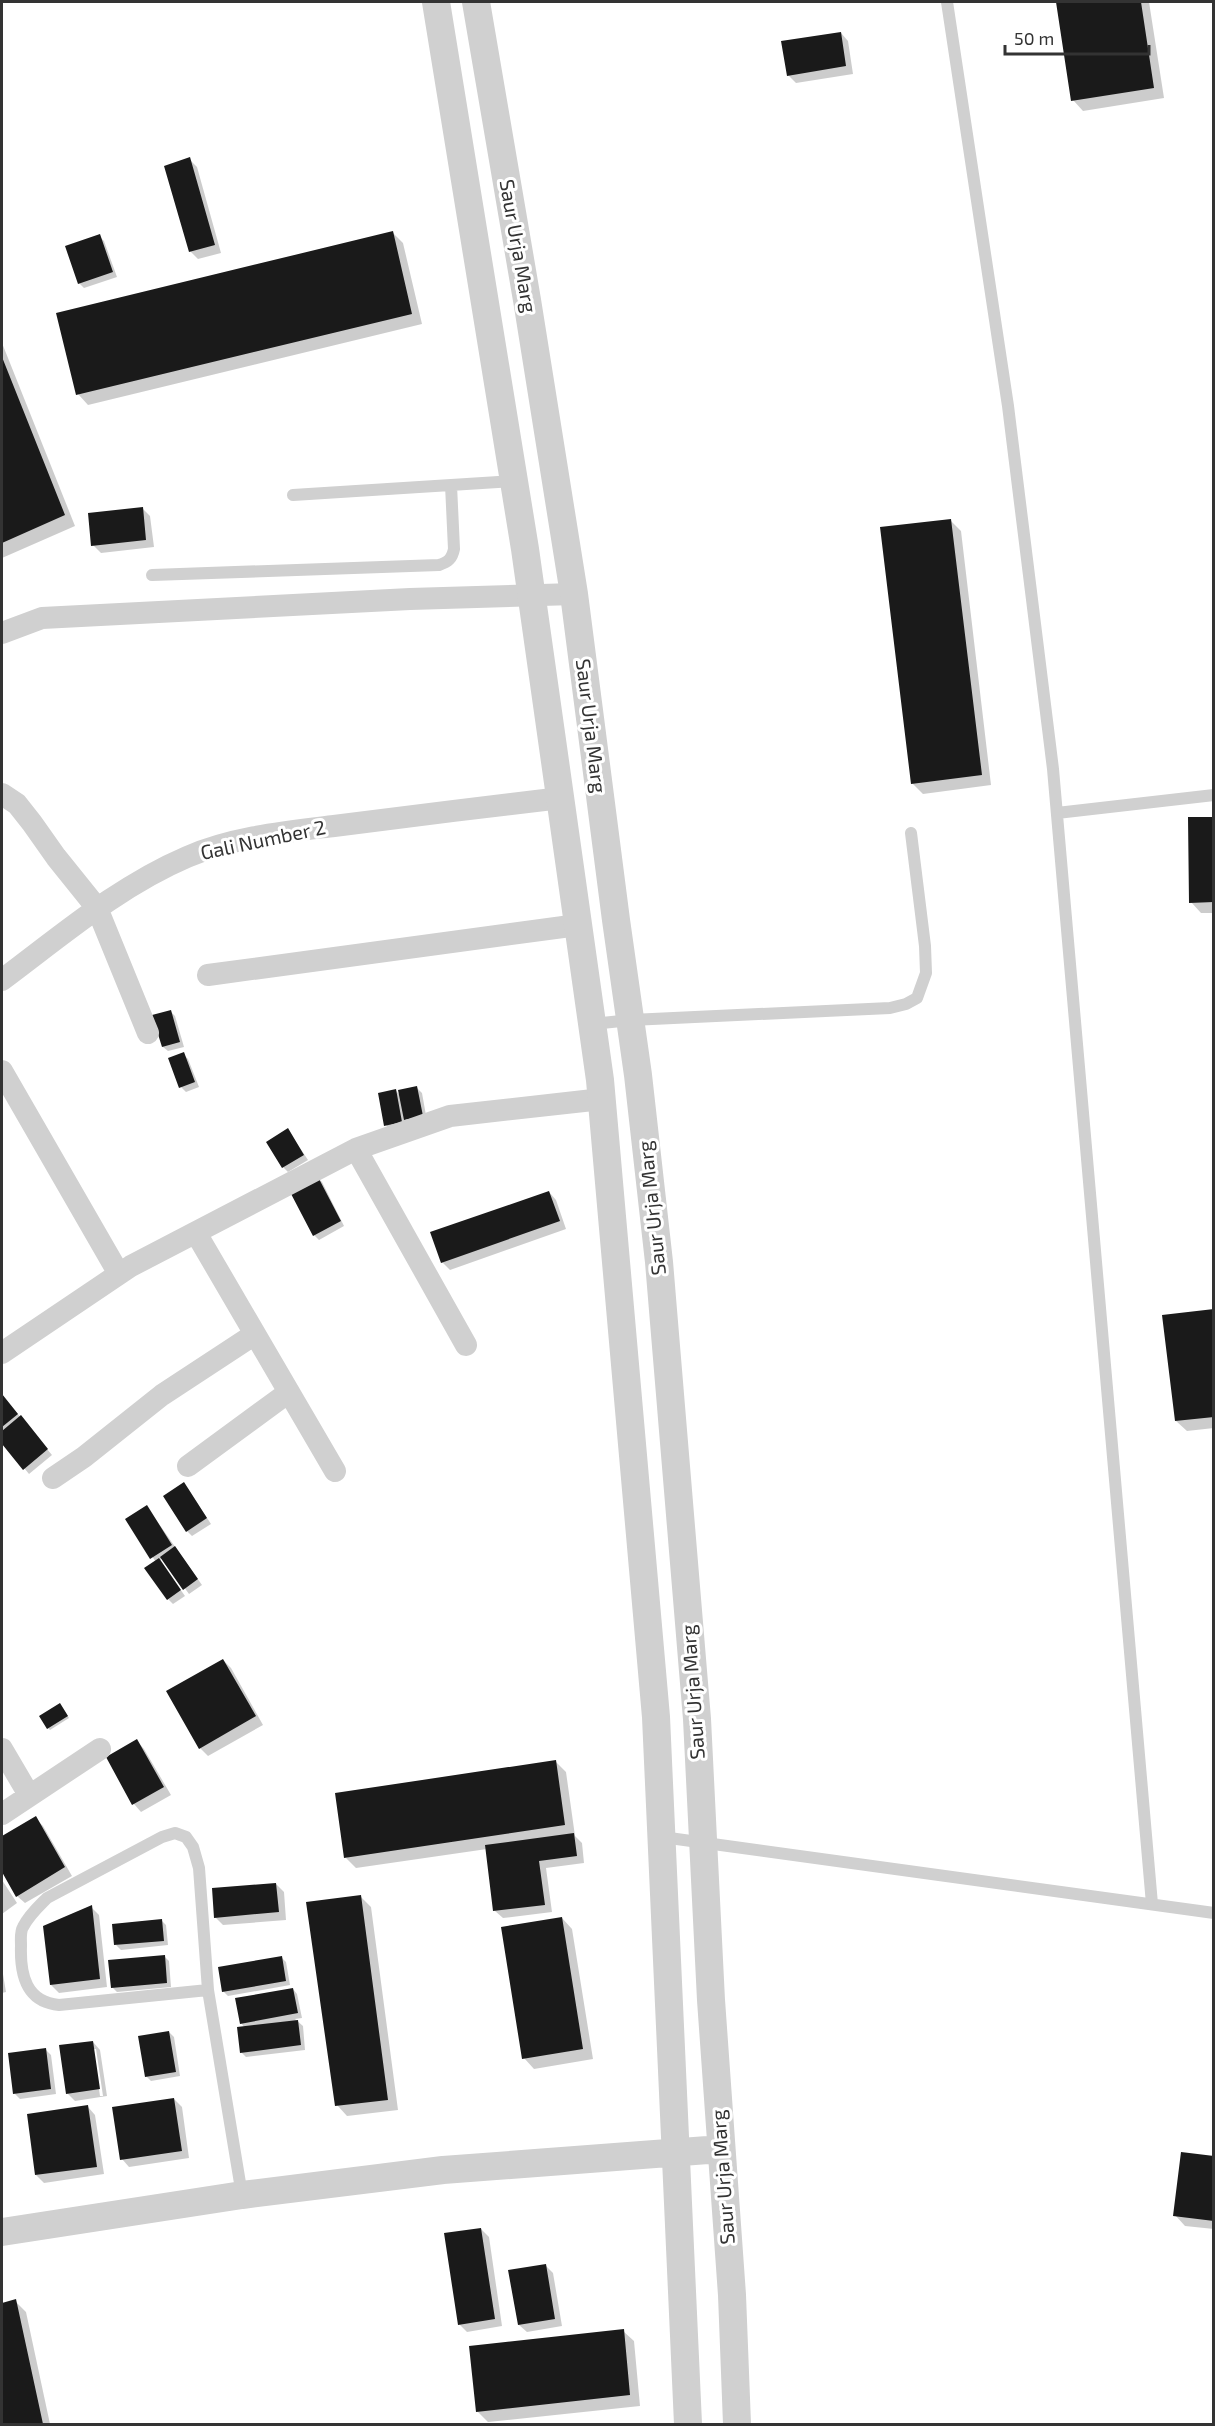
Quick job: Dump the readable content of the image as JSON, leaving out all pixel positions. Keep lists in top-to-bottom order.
{
  "streets": {
    "street": ["Saur Urja Marg", "Gali Number 2"]
  },
  "crossings": [
    ["Saur Urja Marg", "Gali Number 2"]
  ],
  "scale_bar": "50 m"
}
